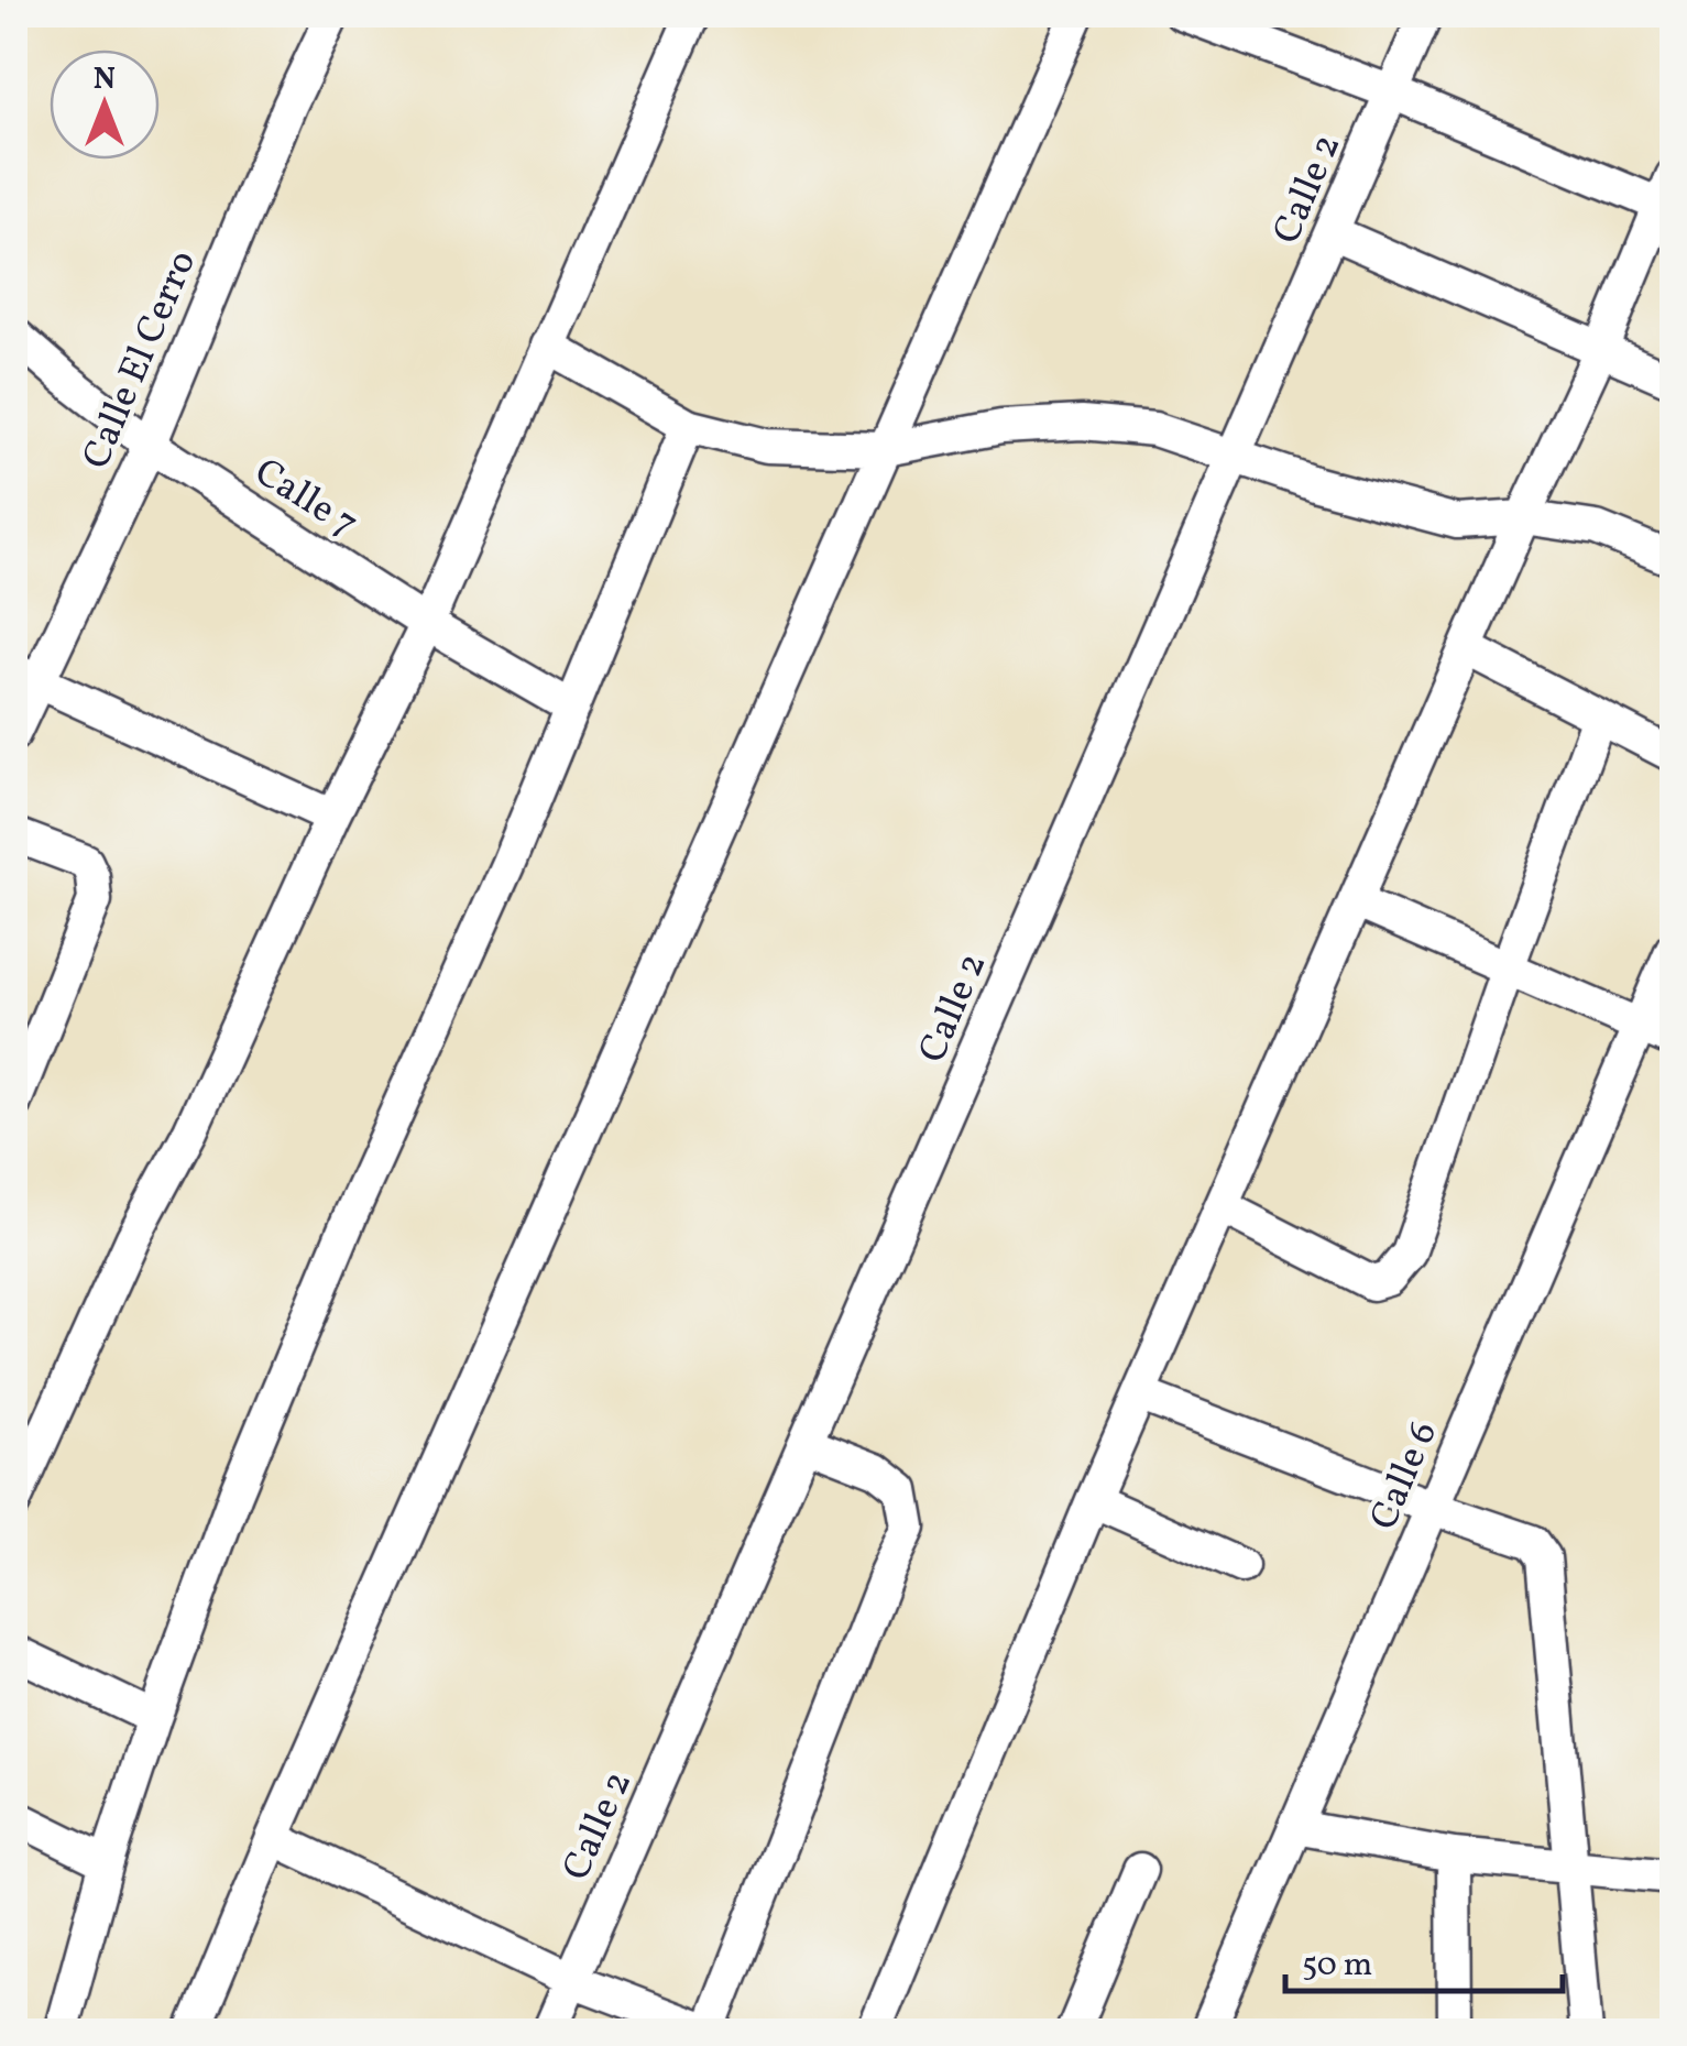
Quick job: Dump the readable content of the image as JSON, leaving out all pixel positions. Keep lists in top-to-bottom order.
{
  "streets": {
    "street": [
      "Calle 2",
      "Calle El Cerro",
      "Calle 7",
      "Calle 6"
    ]
  },
  "crossings": [
    ["Calle El Cerro", "Calle 7"]
  ],
  "scale_bar": "50 m",
  "north": "top"
}
